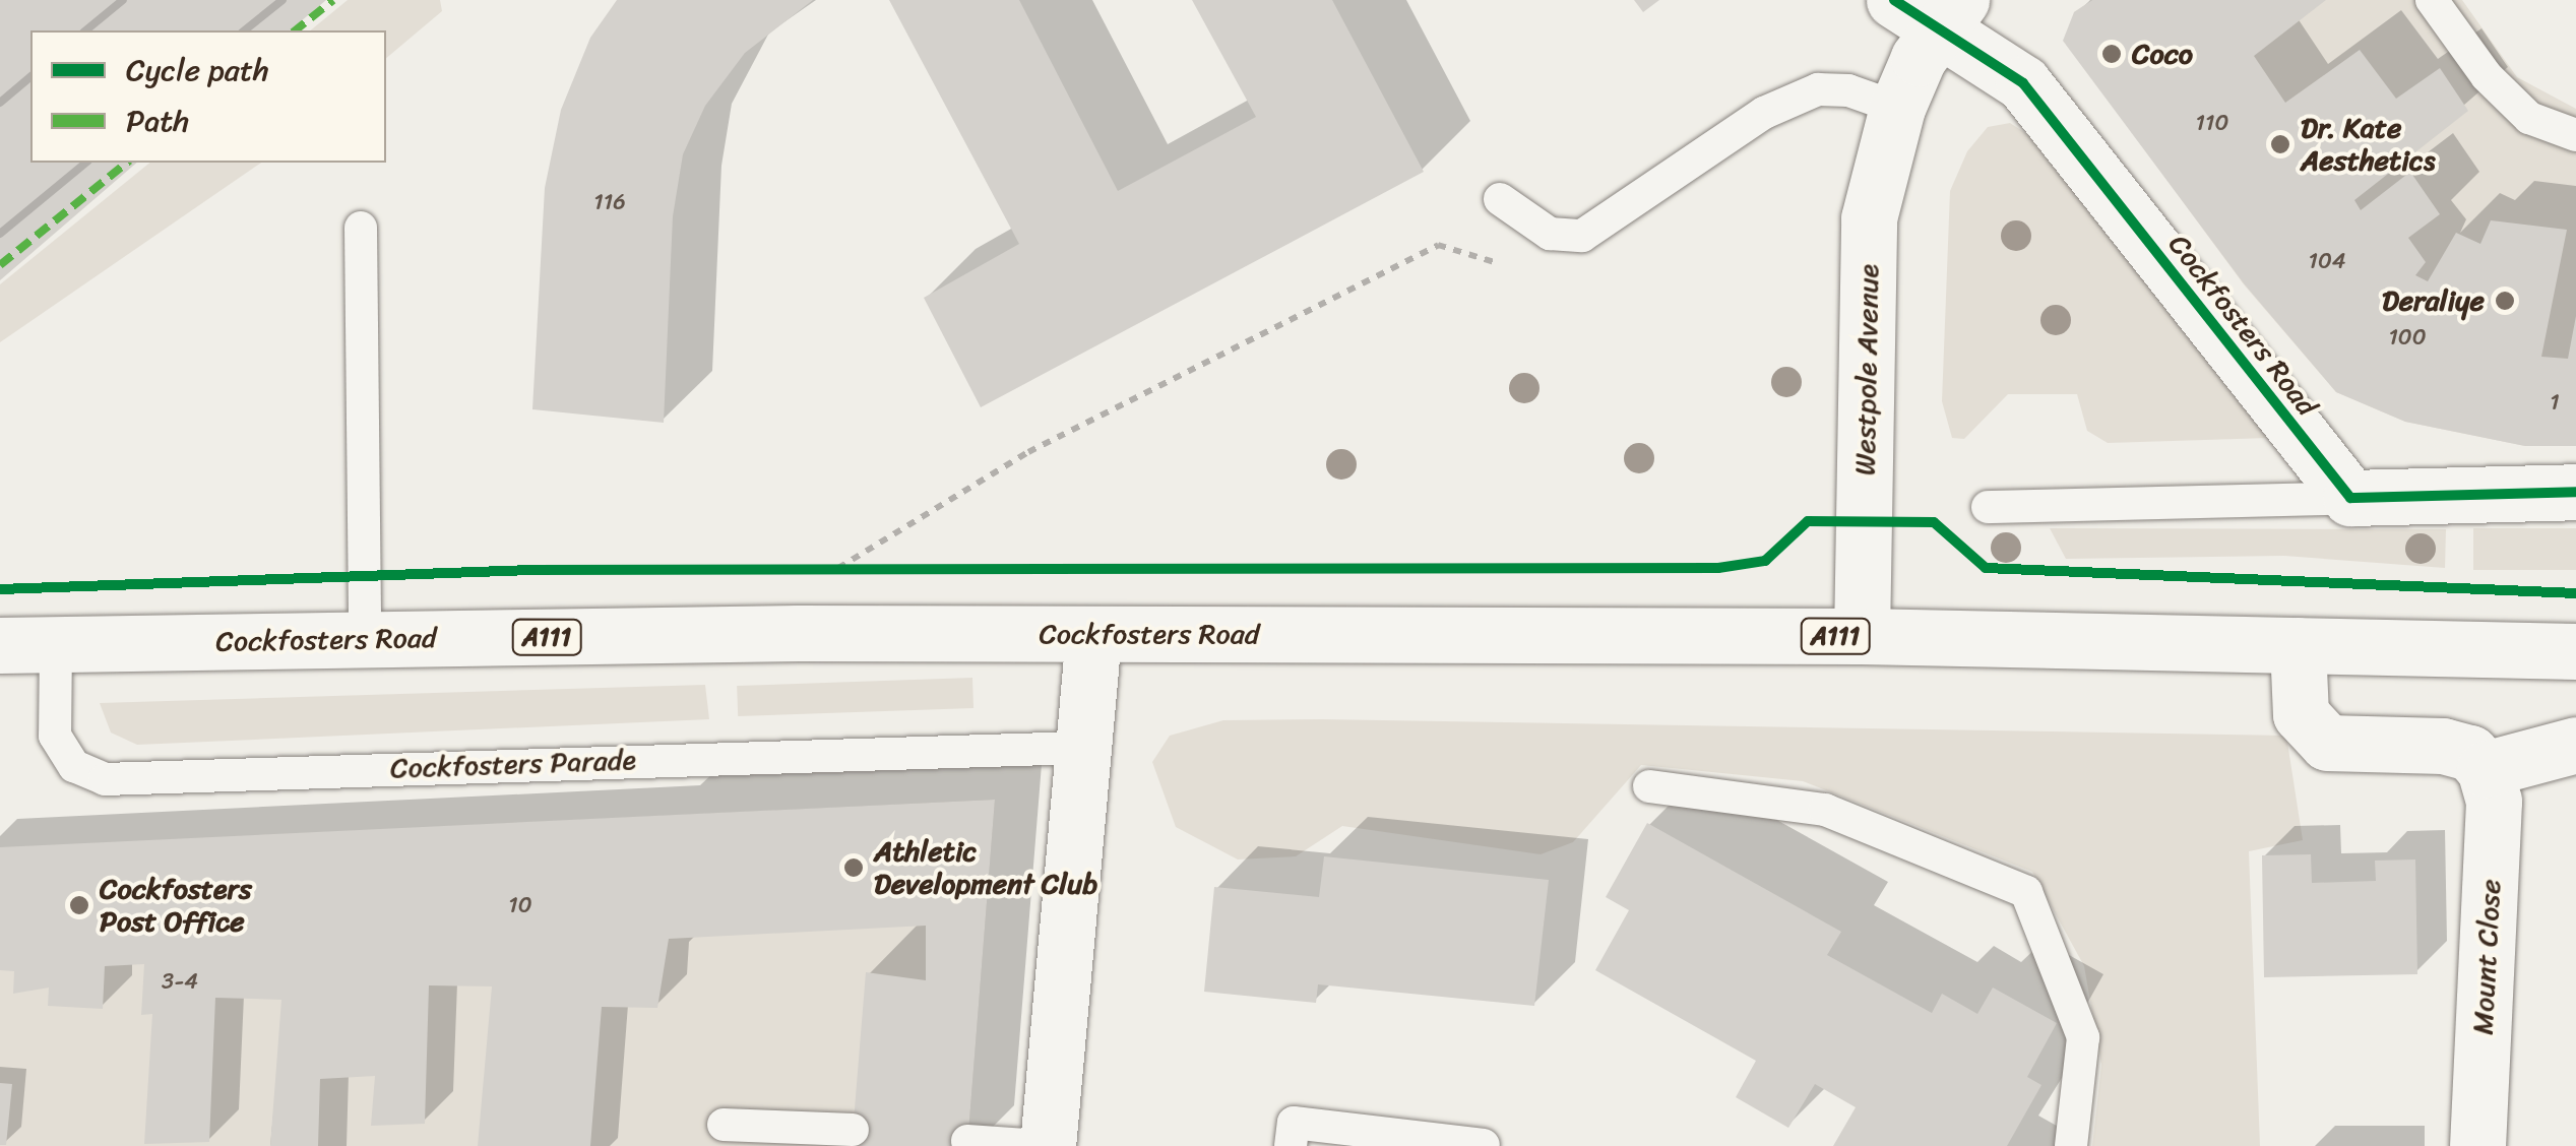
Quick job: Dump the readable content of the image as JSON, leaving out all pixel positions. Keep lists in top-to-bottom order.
{
  "streets": {
    "street": [
      "Cockfosters Road",
      "Westpole Avenue",
      "A111",
      "Mount Close"
    ],
    "lane": ["Cockfosters Parade"]
  },
  "crossings": [
    ["Cockfosters Road", "Westpole Avenue"],
    ["Cockfosters Road", "Cockfosters Parade"]
  ],
  "places": [
    "Coco",
    "Dr. Kate Aesthetics",
    "Deraliye",
    "Athletic Development Club",
    "Cockfosters Post Office"
  ],
  "house_numbers": [
    "110",
    "116",
    "104",
    "100",
    "1",
    "10",
    "3-4"
  ],
  "legend": ["Cycle path", "Path"]
}
